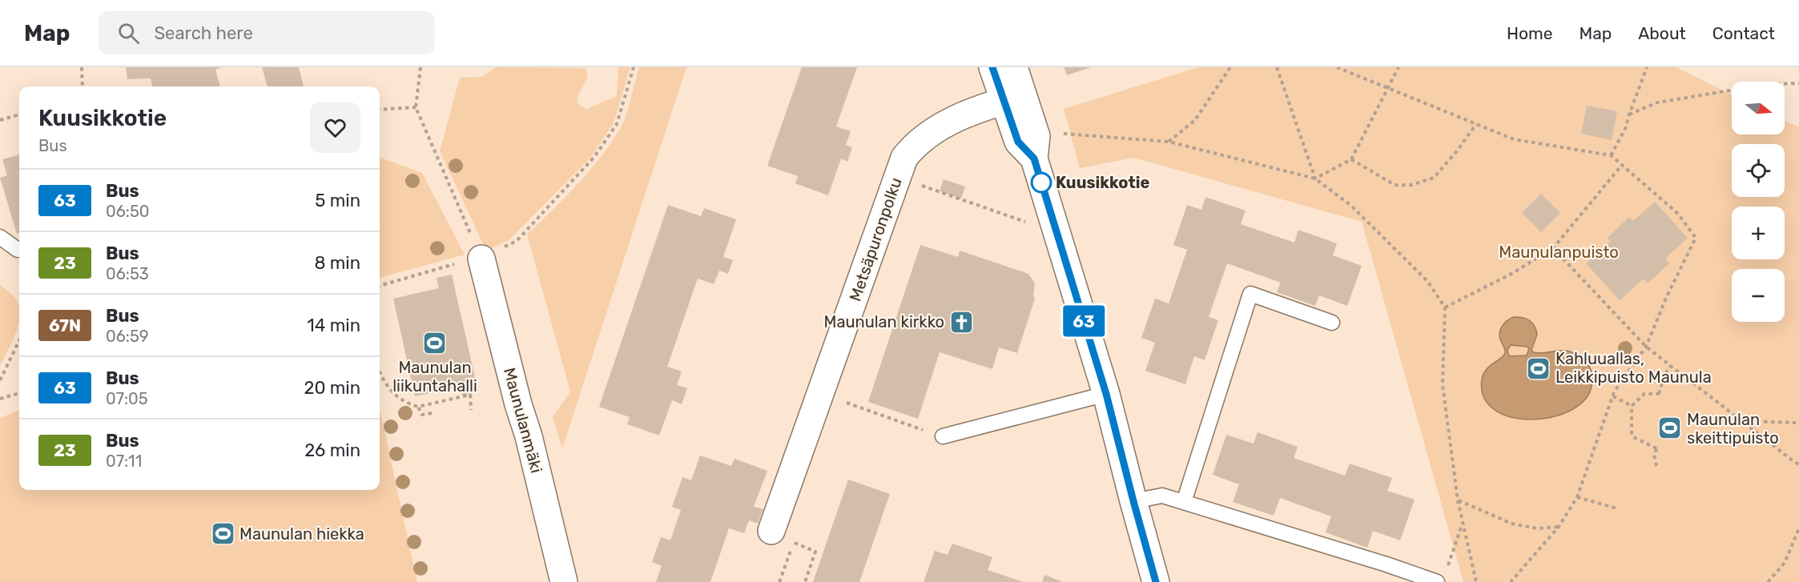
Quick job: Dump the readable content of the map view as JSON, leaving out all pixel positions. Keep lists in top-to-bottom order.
{
  "streets": {
    "street": ["Metsäpuronpolku", "Maunulanmäki"]
  },
  "parks": ["Maunulanpuisto"],
  "places": {
    "other": ["Kuusikkotie"],
    "church": ["Maunulan kirkko"],
    "sports": [
      "Maunulan liikuntahalli",
      "Kahluuallas, Leikkipuisto Maunula",
      "Maunulan skeittipuisto",
      "Maunulan hiekka"
    ]
  },
  "lines": ["bus line 63"],
  "north": "right",
  "page": {
    "header": "Map",
    "search": "Search here",
    "nav": [
      "Home",
      "Map",
      "About",
      "Contact"
    ],
    "on_map": "63",
    "map_buttons": ["+", "−"],
    "heading": ["Kuusikkotie", "Bus"],
    "list": [
      {
        "mark": "63",
        "name": "Bus",
        "note": "06:50",
        "value": "5 min"
      },
      {
        "mark": "23",
        "name": "Bus",
        "note": "06:53",
        "value": "8 min"
      },
      {
        "mark": "67N",
        "name": "Bus",
        "note": "06:59",
        "value": "14 min"
      },
      {
        "mark": "63",
        "name": "Bus",
        "note": "07:05",
        "value": "20 min"
      },
      {
        "mark": "23",
        "name": "Bus",
        "note": "07:11",
        "value": "26 min"
      }
    ]
  }
}
